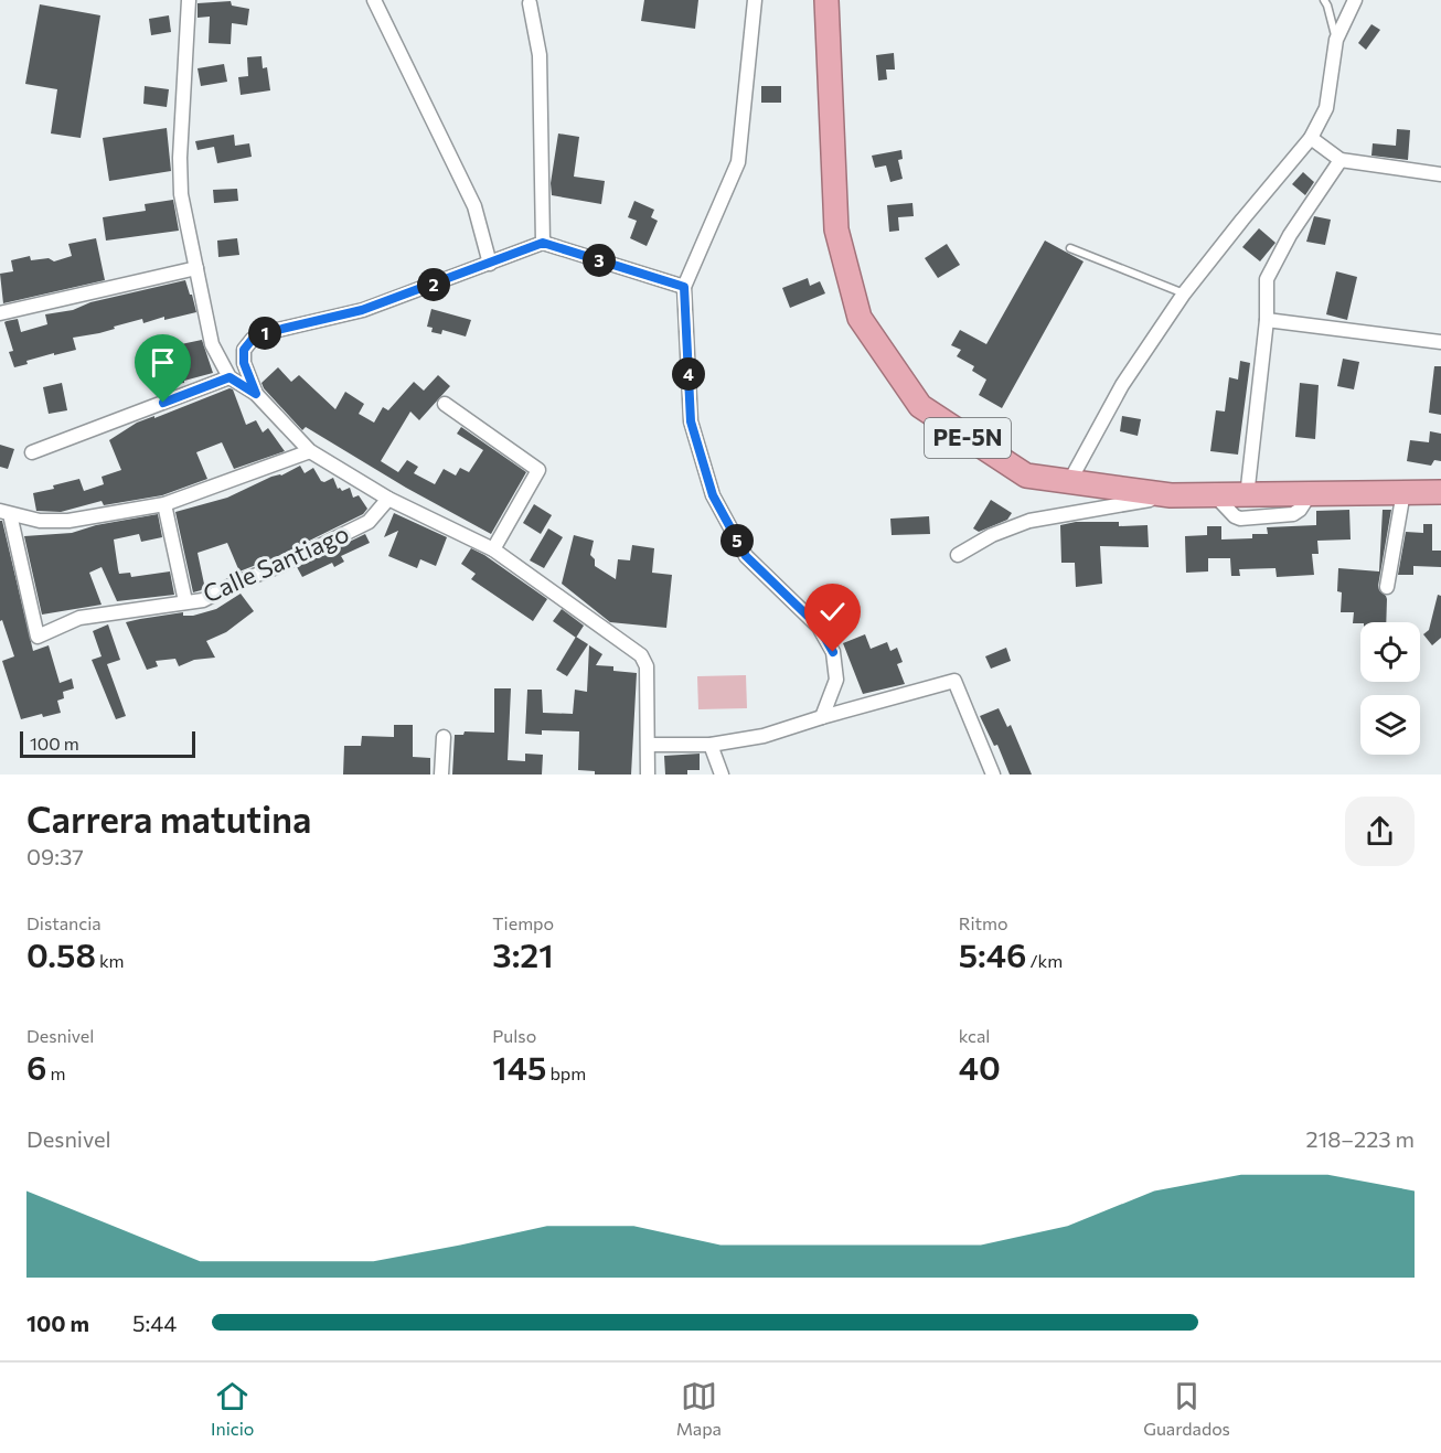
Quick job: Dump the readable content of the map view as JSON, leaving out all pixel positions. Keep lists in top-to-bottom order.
{
  "streets": {
    "highway": ["PE-5N"],
    "street": ["Calle Santiago"]
  },
  "scale_bar": "100 m",
  "page": {
    "pins": [
      "3",
      "2",
      "1",
      "4",
      "5"
    ],
    "scale": "100 m",
    "heading": ["Carrera matutina", "09:37"],
    "stats": [
      ["Distancia", "0.58 km"],
      ["Tiempo", "3:21"],
      ["Ritmo", "5:46 /km"],
      ["Desnivel", "6 m"],
      ["Pulso", "145 bpm"],
      ["kcal", "40"]
    ],
    "chart": ["Desnivel", "218–223 m"],
    "list": [
      {
        "name": "100 m",
        "note": "5:44"
      }
    ],
    "tabs": ["Inicio", "Mapa", "Guardados"]
  }
}
